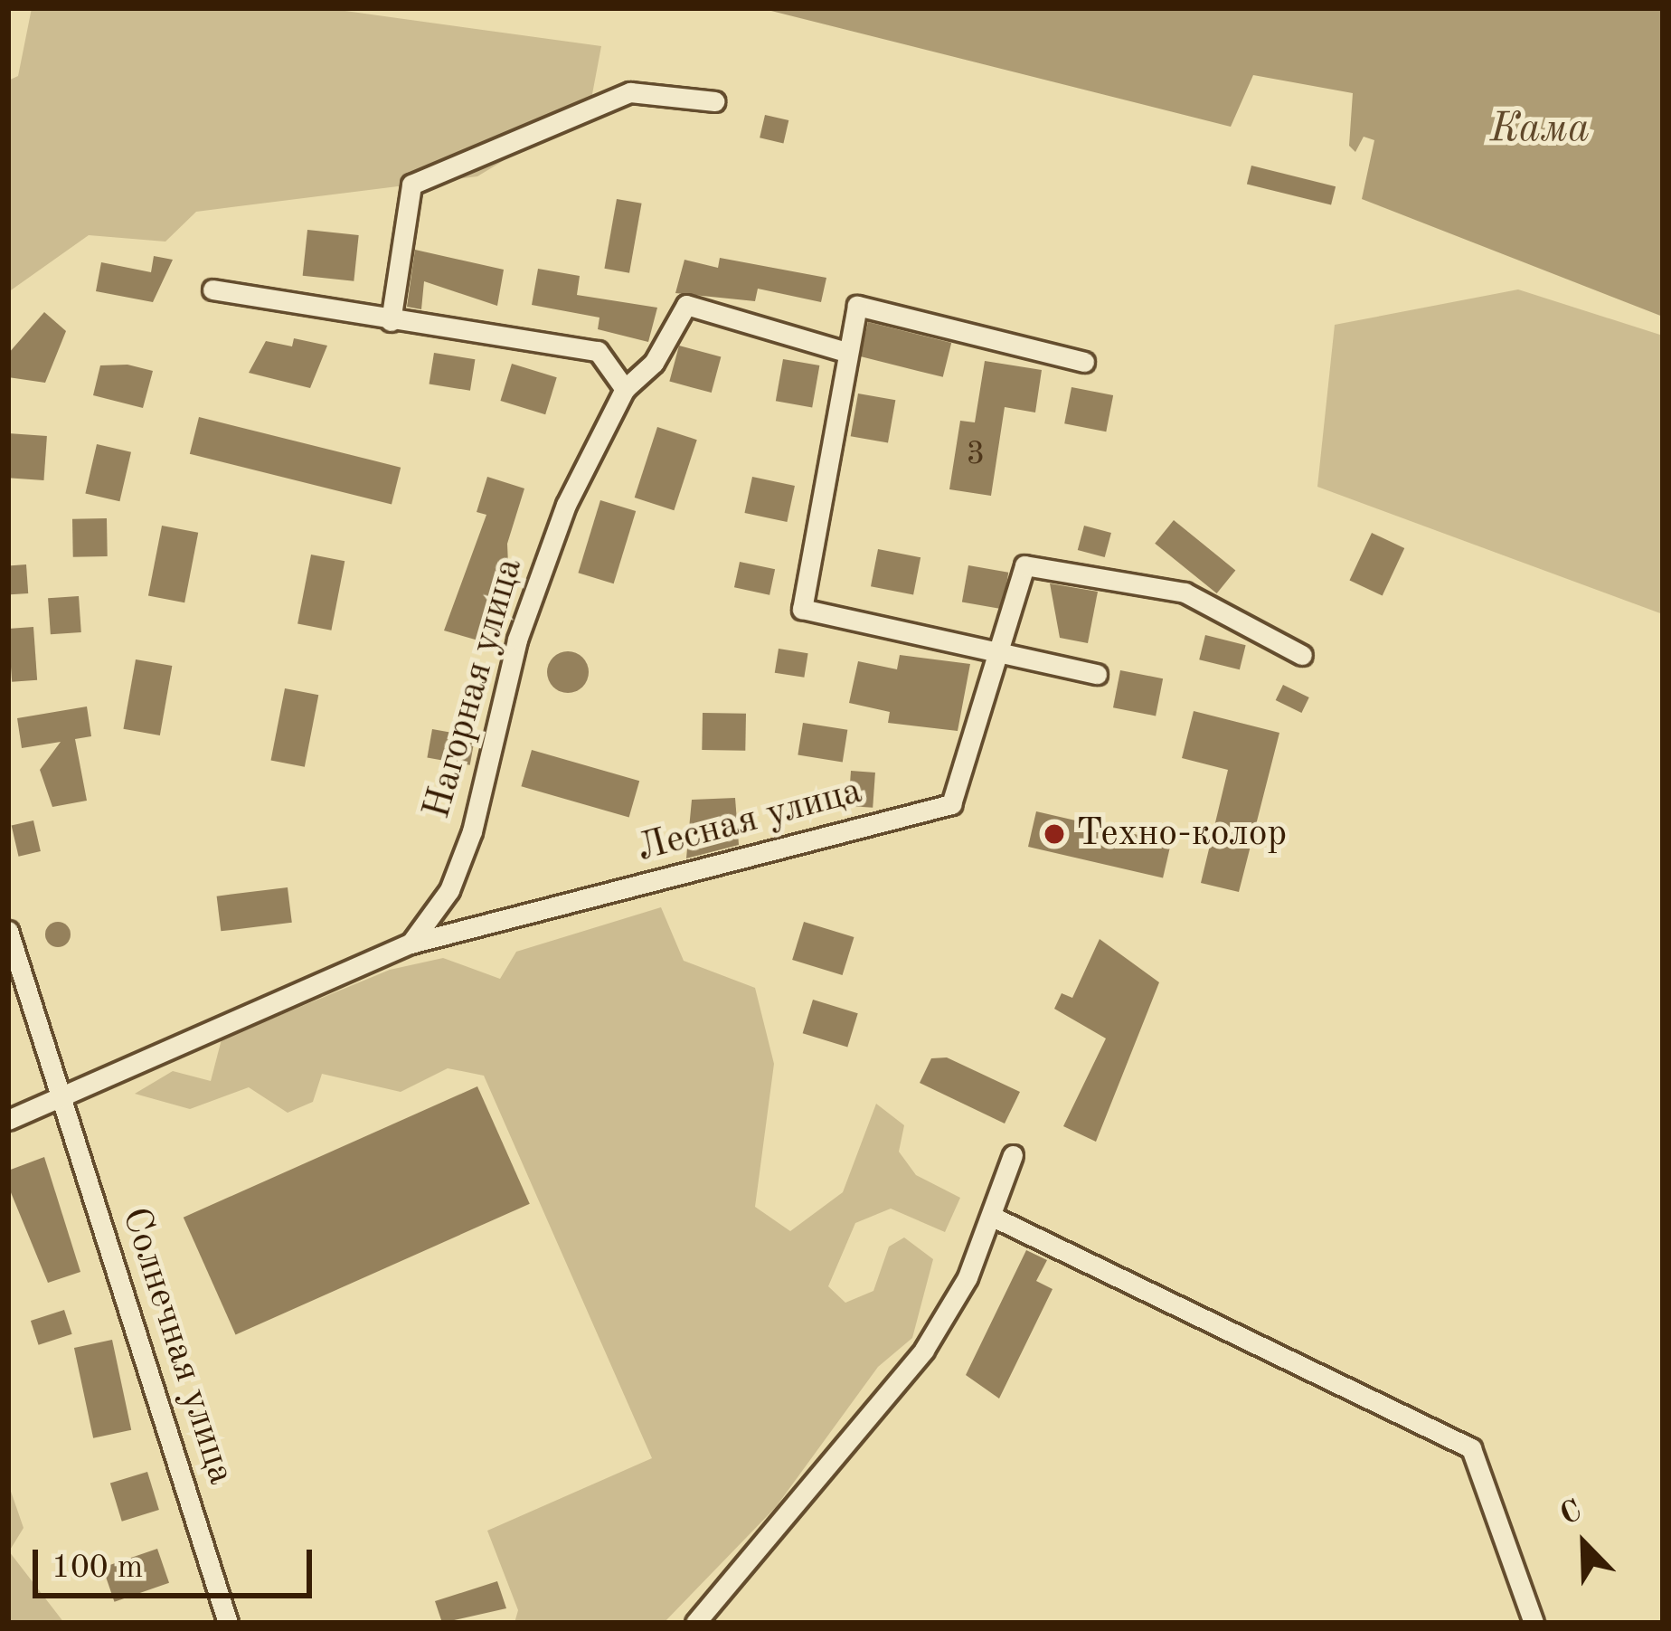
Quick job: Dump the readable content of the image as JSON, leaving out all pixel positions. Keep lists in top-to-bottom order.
{
  "streets": {
    "street": ["Нагорная улица", "Лесная улица", "Солнечная улица"]
  },
  "crossings": [
    ["Нагорная улица", "Лесная улица"],
    ["Лесная улица", "Солнечная улица"]
  ],
  "water": ["Кама"],
  "places": ["Техно-колор"],
  "house_numbers": ["3"],
  "scale_bar": "100 m",
  "north": "top left"
}
